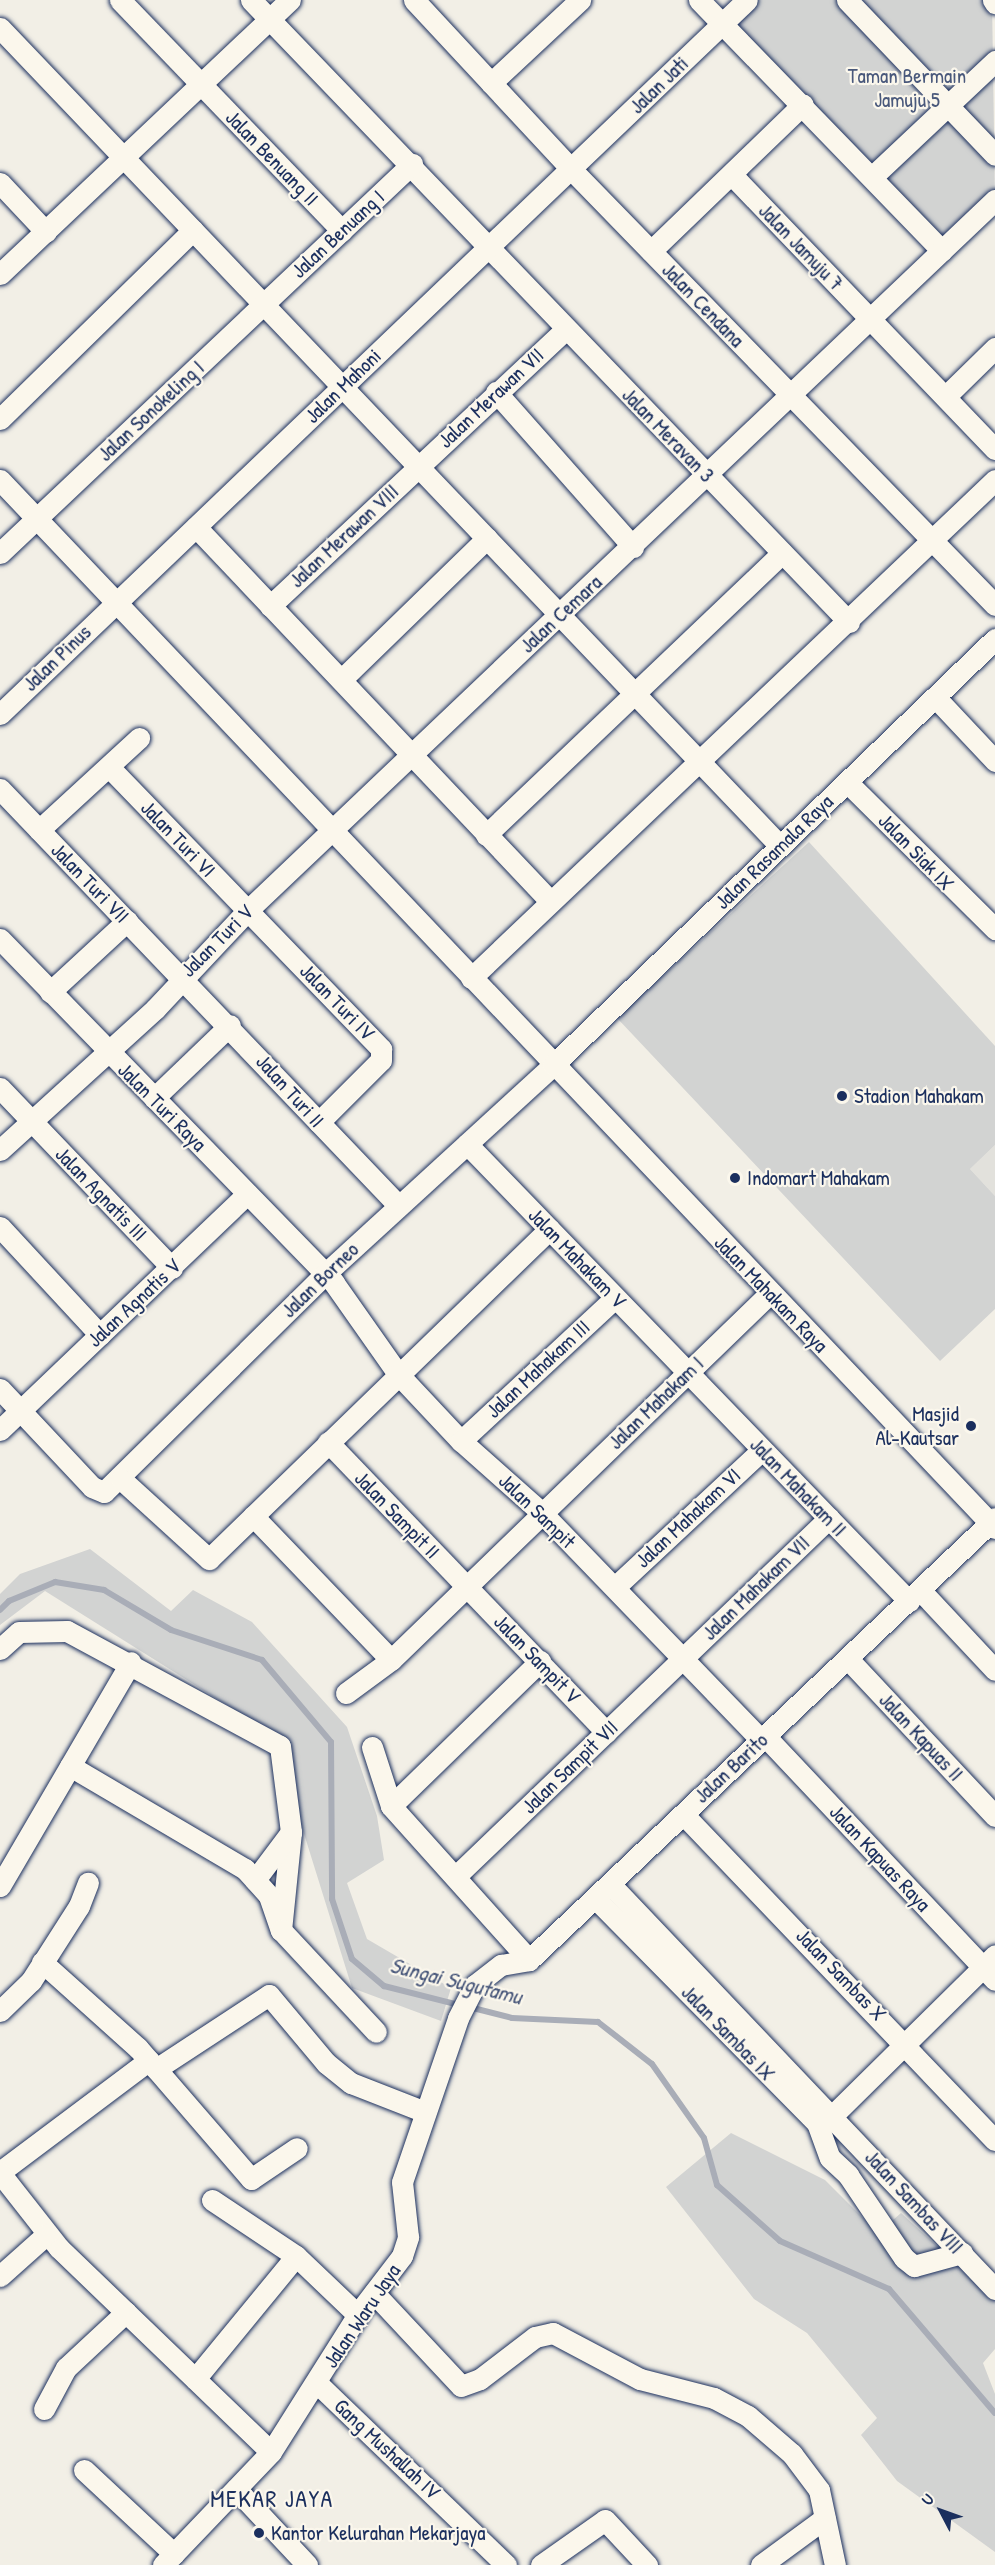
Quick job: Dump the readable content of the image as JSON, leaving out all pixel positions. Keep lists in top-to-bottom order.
{
  "streets": {
    "street": [
      "Jalan Jati",
      "Jalan Benuang II",
      "Jalan Benuang I",
      "Jalan Jamuju 7",
      "Jalan Cendana",
      "Jalan Mahoni",
      "Jalan Merawan VII",
      "Jalan Sonokeling I",
      "Jalan Meravan 3",
      "Jalan Merawan VIII",
      "Jalan Cemara",
      "Jalan Pinus",
      "Jalan Turi VI",
      "Jalan Rasamala Raya",
      "Jalan Siak IX",
      "Jalan Turi VII",
      "Jalan Turi V",
      "Jalan Turi IV",
      "Jalan Turi II",
      "Jalan Turi Raya",
      "Jalan Agnatis III",
      "Jalan Mahakam V",
      "Jalan Borneo",
      "Jalan Mahakam Raya",
      "Jalan Agnatis V",
      "Jalan Mahakam III",
      "Jalan Mahakam I",
      "Jalan Mahakam II",
      "Jalan Sampit",
      "Jalan Sampit II",
      "Jalan Mahakam VI",
      "Jalan Mahakam VII",
      "Jalan Sampit V",
      "Jalan Kapuas II",
      "Jalan Sampit VII",
      "Jalan Barito",
      "Jalan Kapuas Raya",
      "Jalan Sambas X",
      "Jalan Sambas IX",
      "Jalan Sambas VIII",
      "Jalan Waru Jaya",
      "Gang Mushallah IV"
    ]
  },
  "crossings": [
    ["Jalan Jati", "Jalan Cendana"],
    ["Jalan Jati", "Jalan Mahoni"],
    ["Jalan Benuang II", "Jalan Benuang I"],
    ["Jalan Benuang I", "Jalan Sonokeling I"],
    ["Jalan Benuang I", "Jalan Meravan 3"],
    ["Jalan Jamuju 7", "Jalan Cemara"],
    ["Jalan Cendana", "Jalan Mahoni"],
    ["Jalan Cendana", "Jalan Cemara"],
    ["Jalan Mahoni", "Jalan Meravan 3"],
    ["Jalan Mahoni", "Jalan Pinus"],
    ["Jalan Mahoni", "Jalan Mahakam Raya"],
    ["Jalan Merawan VII", "Jalan Meravan 3"],
    ["Jalan Merawan VII", "Jalan Merawan VIII"],
    ["Jalan Sonokeling I", "Jalan Mahakam Raya"],
    ["Jalan Meravan 3", "Jalan Cemara"],
    ["Jalan Cemara", "Jalan Turi V"],
    ["Jalan Cemara", "Jalan Mahakam Raya"],
    ["Jalan Pinus", "Jalan Mahakam Raya"],
    ["Jalan Turi VI", "Jalan Turi V"],
    ["Jalan Turi VI", "Jalan Turi IV"],
    ["Jalan Rasamala Raya", "Jalan Siak IX"],
    ["Jalan Rasamala Raya", "Jalan Borneo"],
    ["Jalan Rasamala Raya", "Jalan Mahakam Raya"],
    ["Jalan Turi VII", "Jalan Turi V"],
    ["Jalan Turi VII", "Jalan Turi II"],
    ["Jalan Turi V", "Jalan Turi IV"],
    ["Jalan Turi V", "Jalan Turi II"],
    ["Jalan Turi V", "Jalan Turi Raya"],
    ["Jalan Turi V", "Jalan Agnatis III"],
    ["Jalan Turi V", "Jalan Mahakam Raya"],
    ["Jalan Turi IV", "Jalan Turi II"],
    ["Jalan Turi II", "Jalan Borneo"],
    ["Jalan Turi Raya", "Jalan Borneo"],
    ["Jalan Turi Raya", "Jalan Agnatis V"],
    ["Jalan Turi Raya", "Jalan Sampit"],
    ["Jalan Agnatis III", "Jalan Agnatis V"],
    ["Jalan Mahakam V", "Jalan Borneo"],
    ["Jalan Mahakam V", "Jalan Mahakam III"],
    ["Jalan Mahakam V", "Jalan Mahakam I"],
    ["Jalan Mahakam V", "Jalan Mahakam II"],
    ["Jalan Borneo", "Jalan Mahakam Raya"],
    ["Jalan Borneo", "Jalan Agnatis V"],
    ["Jalan Borneo", "Jalan Sampit"],
    ["Jalan Mahakam Raya", "Jalan Mahakam I"],
    ["Jalan Mahakam Raya", "Jalan Barito"],
    ["Jalan Mahakam III", "Jalan Sampit"],
    ["Jalan Mahakam I", "Jalan Mahakam II"],
    ["Jalan Mahakam I", "Jalan Sampit"],
    ["Jalan Mahakam I", "Jalan Sampit II"],
    ["Jalan Mahakam I", "Jalan Sampit V"],
    ["Jalan Mahakam II", "Jalan Mahakam VI"],
    ["Jalan Mahakam II", "Jalan Mahakam VII"],
    ["Jalan Mahakam II", "Jalan Barito"],
    ["Jalan Sampit", "Jalan Mahakam VI"],
    ["Jalan Sampit", "Jalan Mahakam VII"],
    ["Jalan Sampit", "Jalan Sampit VII"],
    ["Jalan Sampit", "Jalan Barito"],
    ["Jalan Sampit", "Jalan Kapuas Raya"],
    ["Jalan Sampit II", "Jalan Sampit V"],
    ["Jalan Mahakam VII", "Jalan Sampit VII"],
    ["Jalan Sampit V", "Jalan Sampit VII"],
    ["Jalan Kapuas II", "Jalan Barito"],
    ["Jalan Barito", "Jalan Kapuas Raya"],
    ["Jalan Barito", "Jalan Sambas X"],
    ["Jalan Barito", "Jalan Sambas IX"],
    ["Jalan Barito", "Jalan Sambas VIII"],
    ["Jalan Barito", "Jalan Waru Jaya"],
    ["Jalan Sambas IX", "Jalan Sambas VIII"],
    ["Jalan Waru Jaya", "Gang Mushallah IV"]
  ],
  "districts": ["MEKAR JAYA"],
  "water": ["Sungai Sugutamu"],
  "parks": ["Taman Bermain Jamuju 5"],
  "places": [
    "Stadion Mahakam",
    "Indomart Mahakam",
    "Masjid Al-Kautsar",
    "Kantor Kelurahan Mekarjaya"
  ],
  "north": "top left"
}
